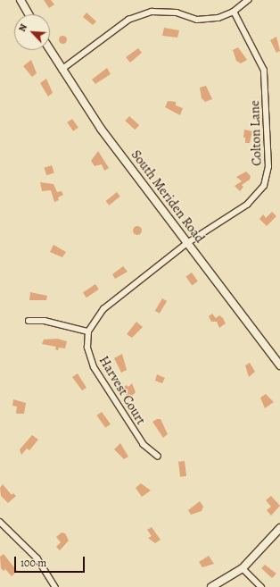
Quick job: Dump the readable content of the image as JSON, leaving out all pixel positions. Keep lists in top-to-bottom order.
{
  "streets": {
    "main road": ["South Meriden Road"],
    "street": ["Colton Lane", "Harvest Court"]
  },
  "crossings": [
    ["Colton Lane", "South Meriden Road"]
  ],
  "scale_bar": "100 m",
  "north": "top left"
}
